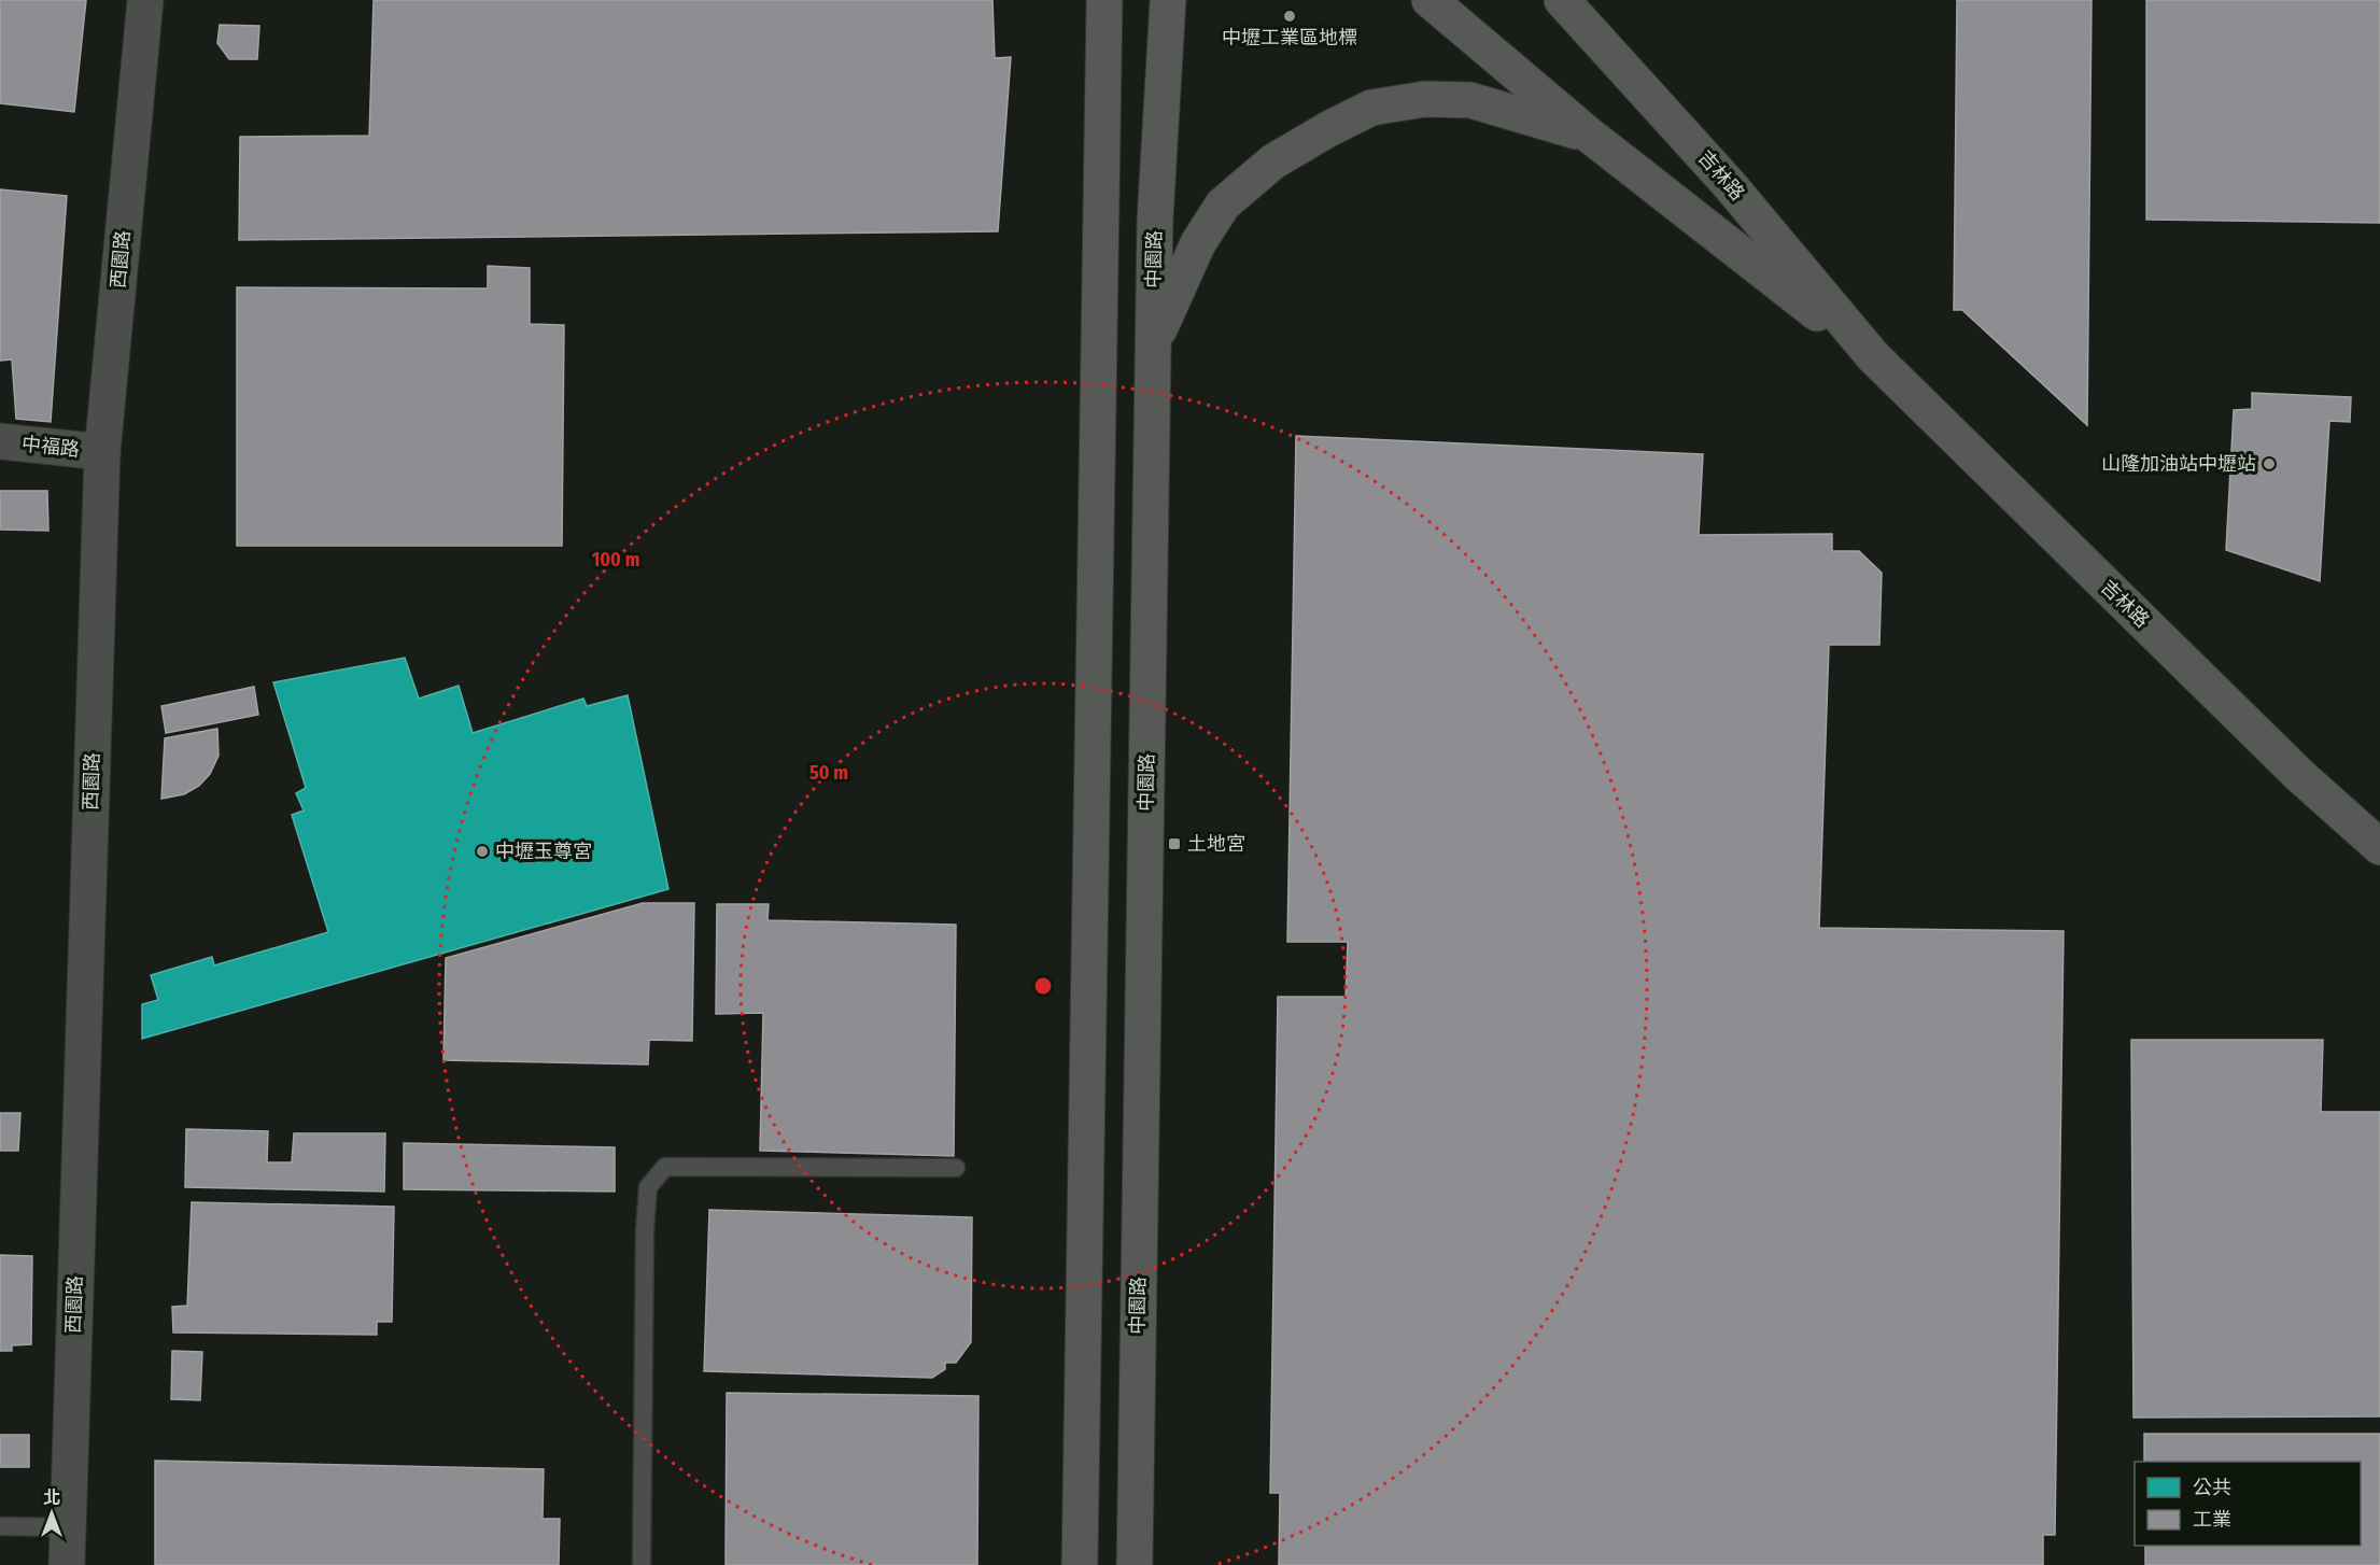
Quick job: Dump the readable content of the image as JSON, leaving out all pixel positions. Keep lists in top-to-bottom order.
{
  "streets": {
    "main road": ["吉林路", "中園路"],
    "street": ["西園路", "中福路"]
  },
  "crossings": [
    ["西園路", "中福路"]
  ],
  "places": {
    "other": ["中壢工業區地標", "山隆加油站中壢站", "中壢玉尊宮"],
    "transit": ["土地宮"]
  },
  "legend": ["公共", "工業"],
  "north": "top",
  "rings": ["100 m", "50 m"]
}
